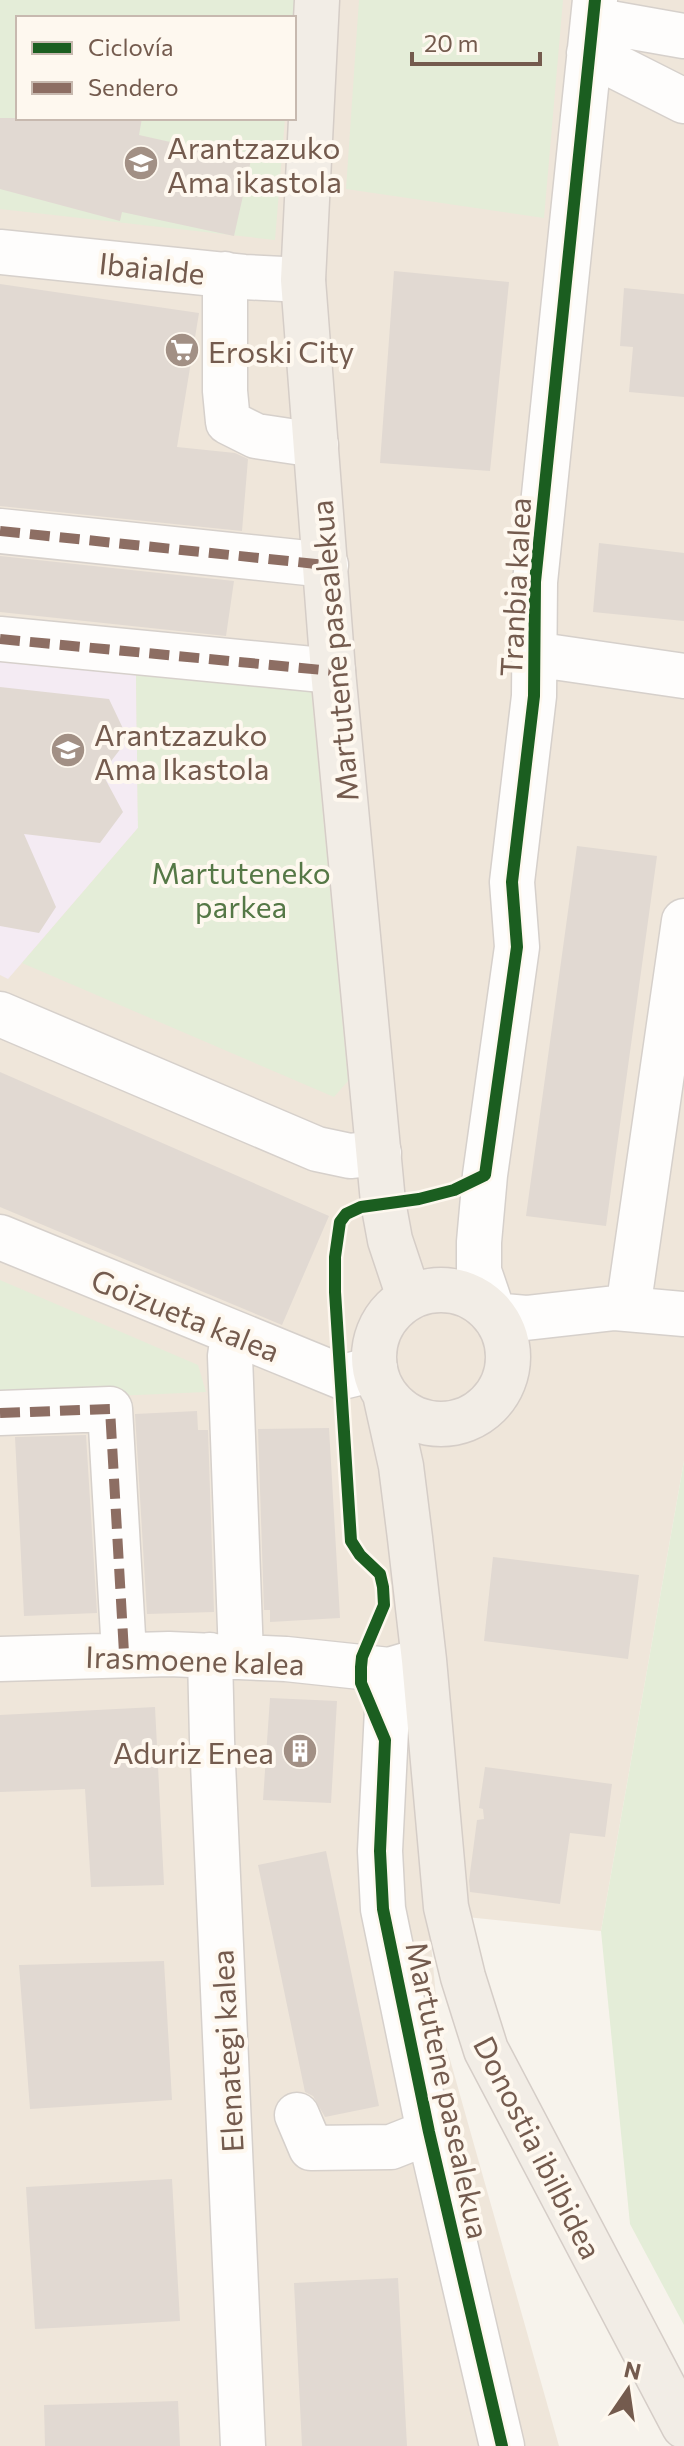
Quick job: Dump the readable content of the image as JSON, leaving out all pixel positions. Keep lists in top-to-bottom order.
{
  "streets": {
    "main road": ["Martutene pasealekua", "Donostia ibilbidea"],
    "street": [
      "Ibaialde",
      "Tranbia kalea",
      "Goizueta kalea",
      "Irasmoene kalea",
      "Elenategi kalea"
    ]
  },
  "crossings": [
    ["Ibaialde", "Martutene pasealekua"],
    ["Tranbia kalea", "Martutene pasealekua"],
    ["Tranbia kalea", "Goizueta kalea"],
    ["Martutene pasealekua", "Goizueta kalea"],
    ["Martutene pasealekua", "Irasmoene kalea"],
    ["Martutene pasealekua", "Donostia ibilbidea"],
    ["Irasmoene kalea", "Elenategi kalea"],
    ["Irasmoene kalea", "Donostia ibilbidea"]
  ],
  "parks": ["Martuteneko parkea"],
  "places": {
    "school or university": ["Arantzazuko Ama ikastola", "Arantzazuko Ama Ikastola"],
    "supermarket": ["Eroski City"],
    "building": ["Aduriz Enea"]
  },
  "legend": ["Ciclovía", "Sendero"],
  "scale_bar": "20 m",
  "north": "top"
}
